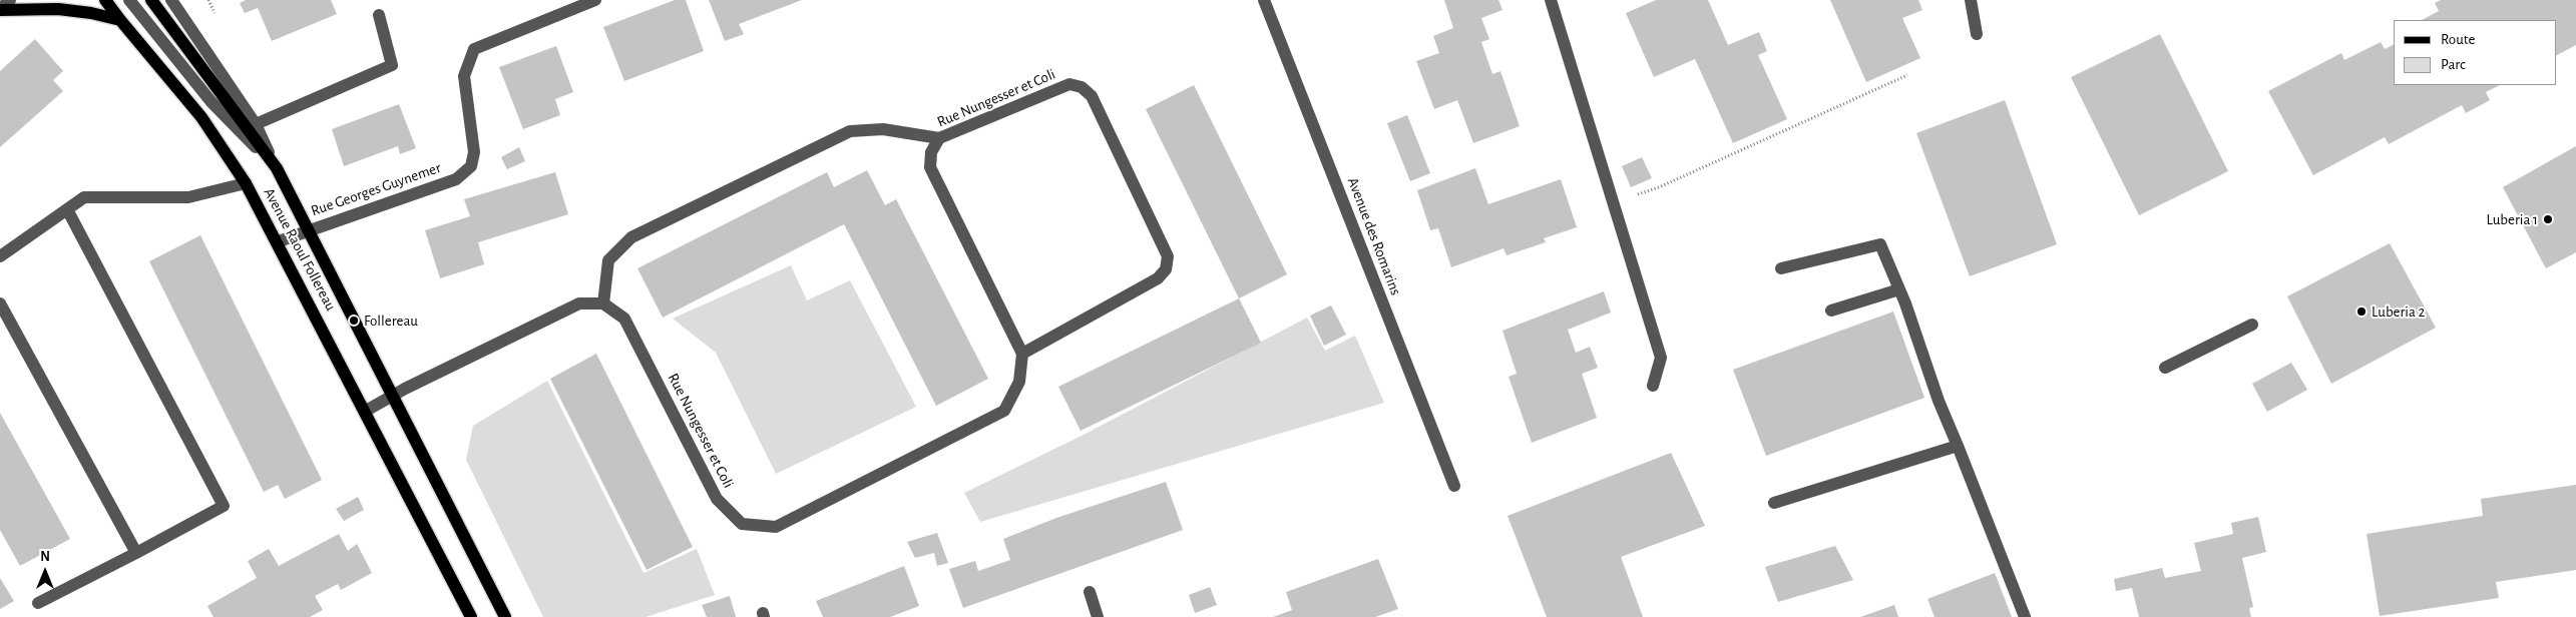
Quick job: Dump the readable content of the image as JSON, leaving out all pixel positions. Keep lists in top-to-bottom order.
{
  "streets": {
    "main road": ["Avenue Raoul Follereau"],
    "street": ["Rue Nungesser et Coli", "Rue Georges Guynemer", "Avenue des Romarins"]
  },
  "crossings": [
    ["Rue Georges Guynemer", "Avenue Raoul Follereau"]
  ],
  "places": ["Luberia 1", "Luberia 2", "Follereau"],
  "legend": ["Route", "Parc"],
  "north": "top"
}
